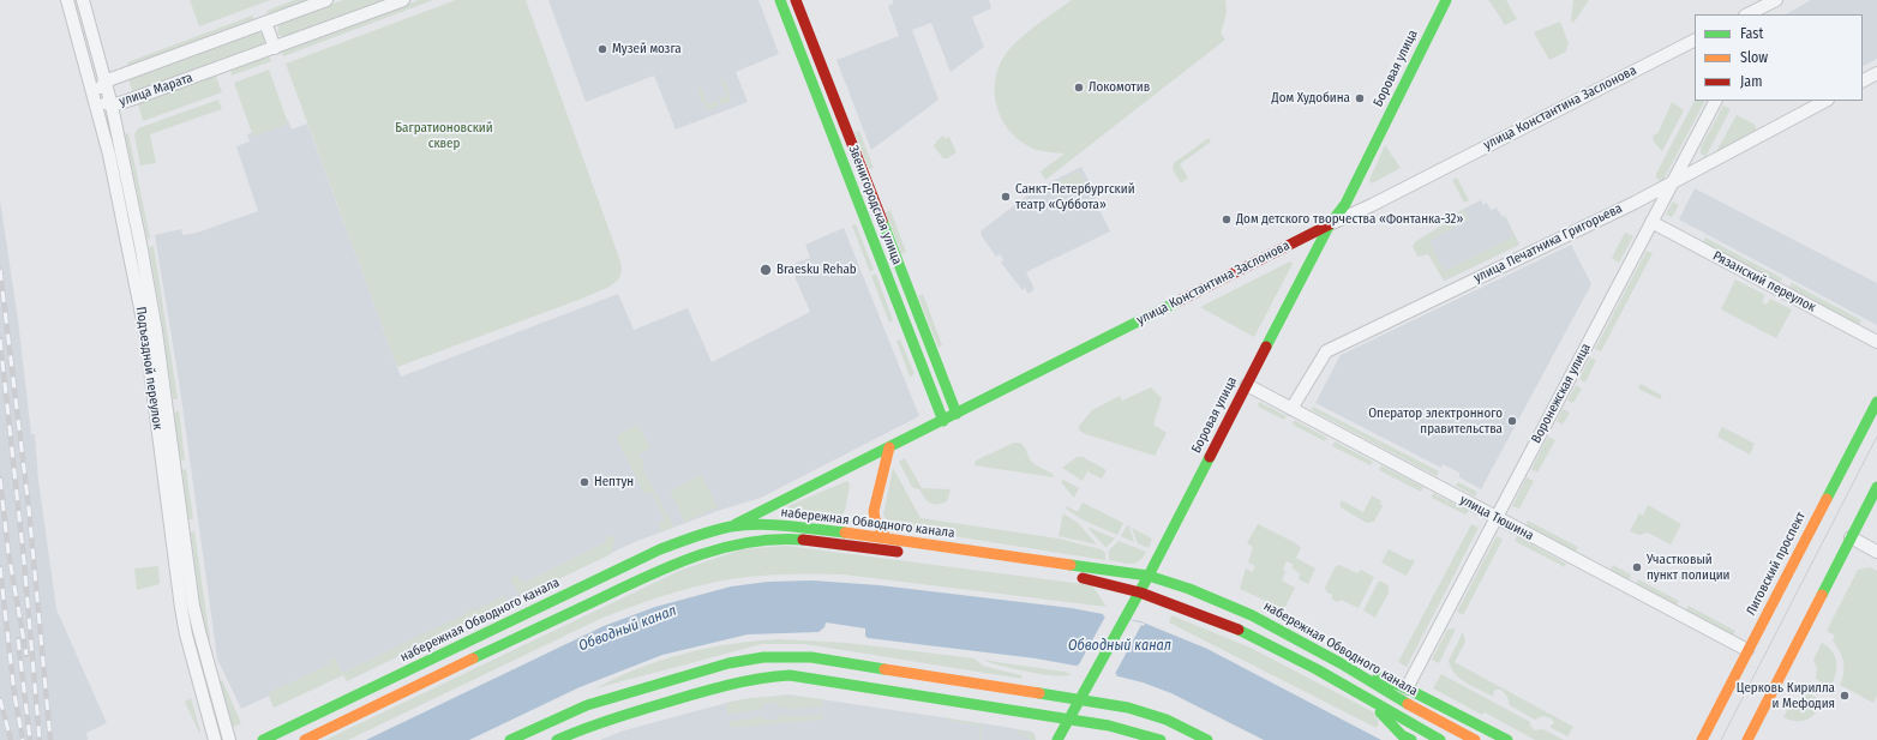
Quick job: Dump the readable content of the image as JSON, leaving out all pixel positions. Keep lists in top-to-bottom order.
{
  "streets": {
    "main road": [
      "Боровая улица",
      "улица Константина Заслонова",
      "Звенигородская улица",
      "набережная Обводного канала",
      "Лиговский проспект"
    ],
    "street": [
      "улица Марата",
      "улица Печатника Григорьева",
      "Рязанский переулок",
      "Подъездной переулок",
      "Воронежская улица",
      "улица Тюшина"
    ]
  },
  "crossings": [
    ["Боровая улица", "улица Константина Заслонова"],
    ["Боровая улица", "улица Тюшина"],
    ["Боровая улица", "набережная Обводного канала"],
    ["улица Марата", "Подъездной переулок"],
    ["улица Константина Заслонова", "Звенигородская улица"],
    ["улица Константина Заслонова", "набережная Обводного канала"],
    ["улица Печатника Григорьева", "Воронежская улица"],
    ["улица Печатника Григорьева", "улица Тюшина"],
    ["Рязанский переулок", "Воронежская улица"],
    ["Воронежская улица", "улица Тюшина"],
    ["улица Тюшина", "Лиговский проспект"]
  ],
  "water": ["Обводный канал"],
  "parks": ["Багратионовский сквер"],
  "places": [
    "Музей мозга",
    "Локомотив",
    "Дом Худобина",
    "Санкт-Петербургский театр «Суббота»",
    "Дом детского творчества «Фонтанка-32»",
    "Braesku Rehab",
    "Оператор электронного правительства",
    "Нептун",
    "Участковый пункт полиции",
    "Церковь Кирилла и Мефодия"
  ],
  "legend": ["Fast", "Slow", "Jam"]
}
